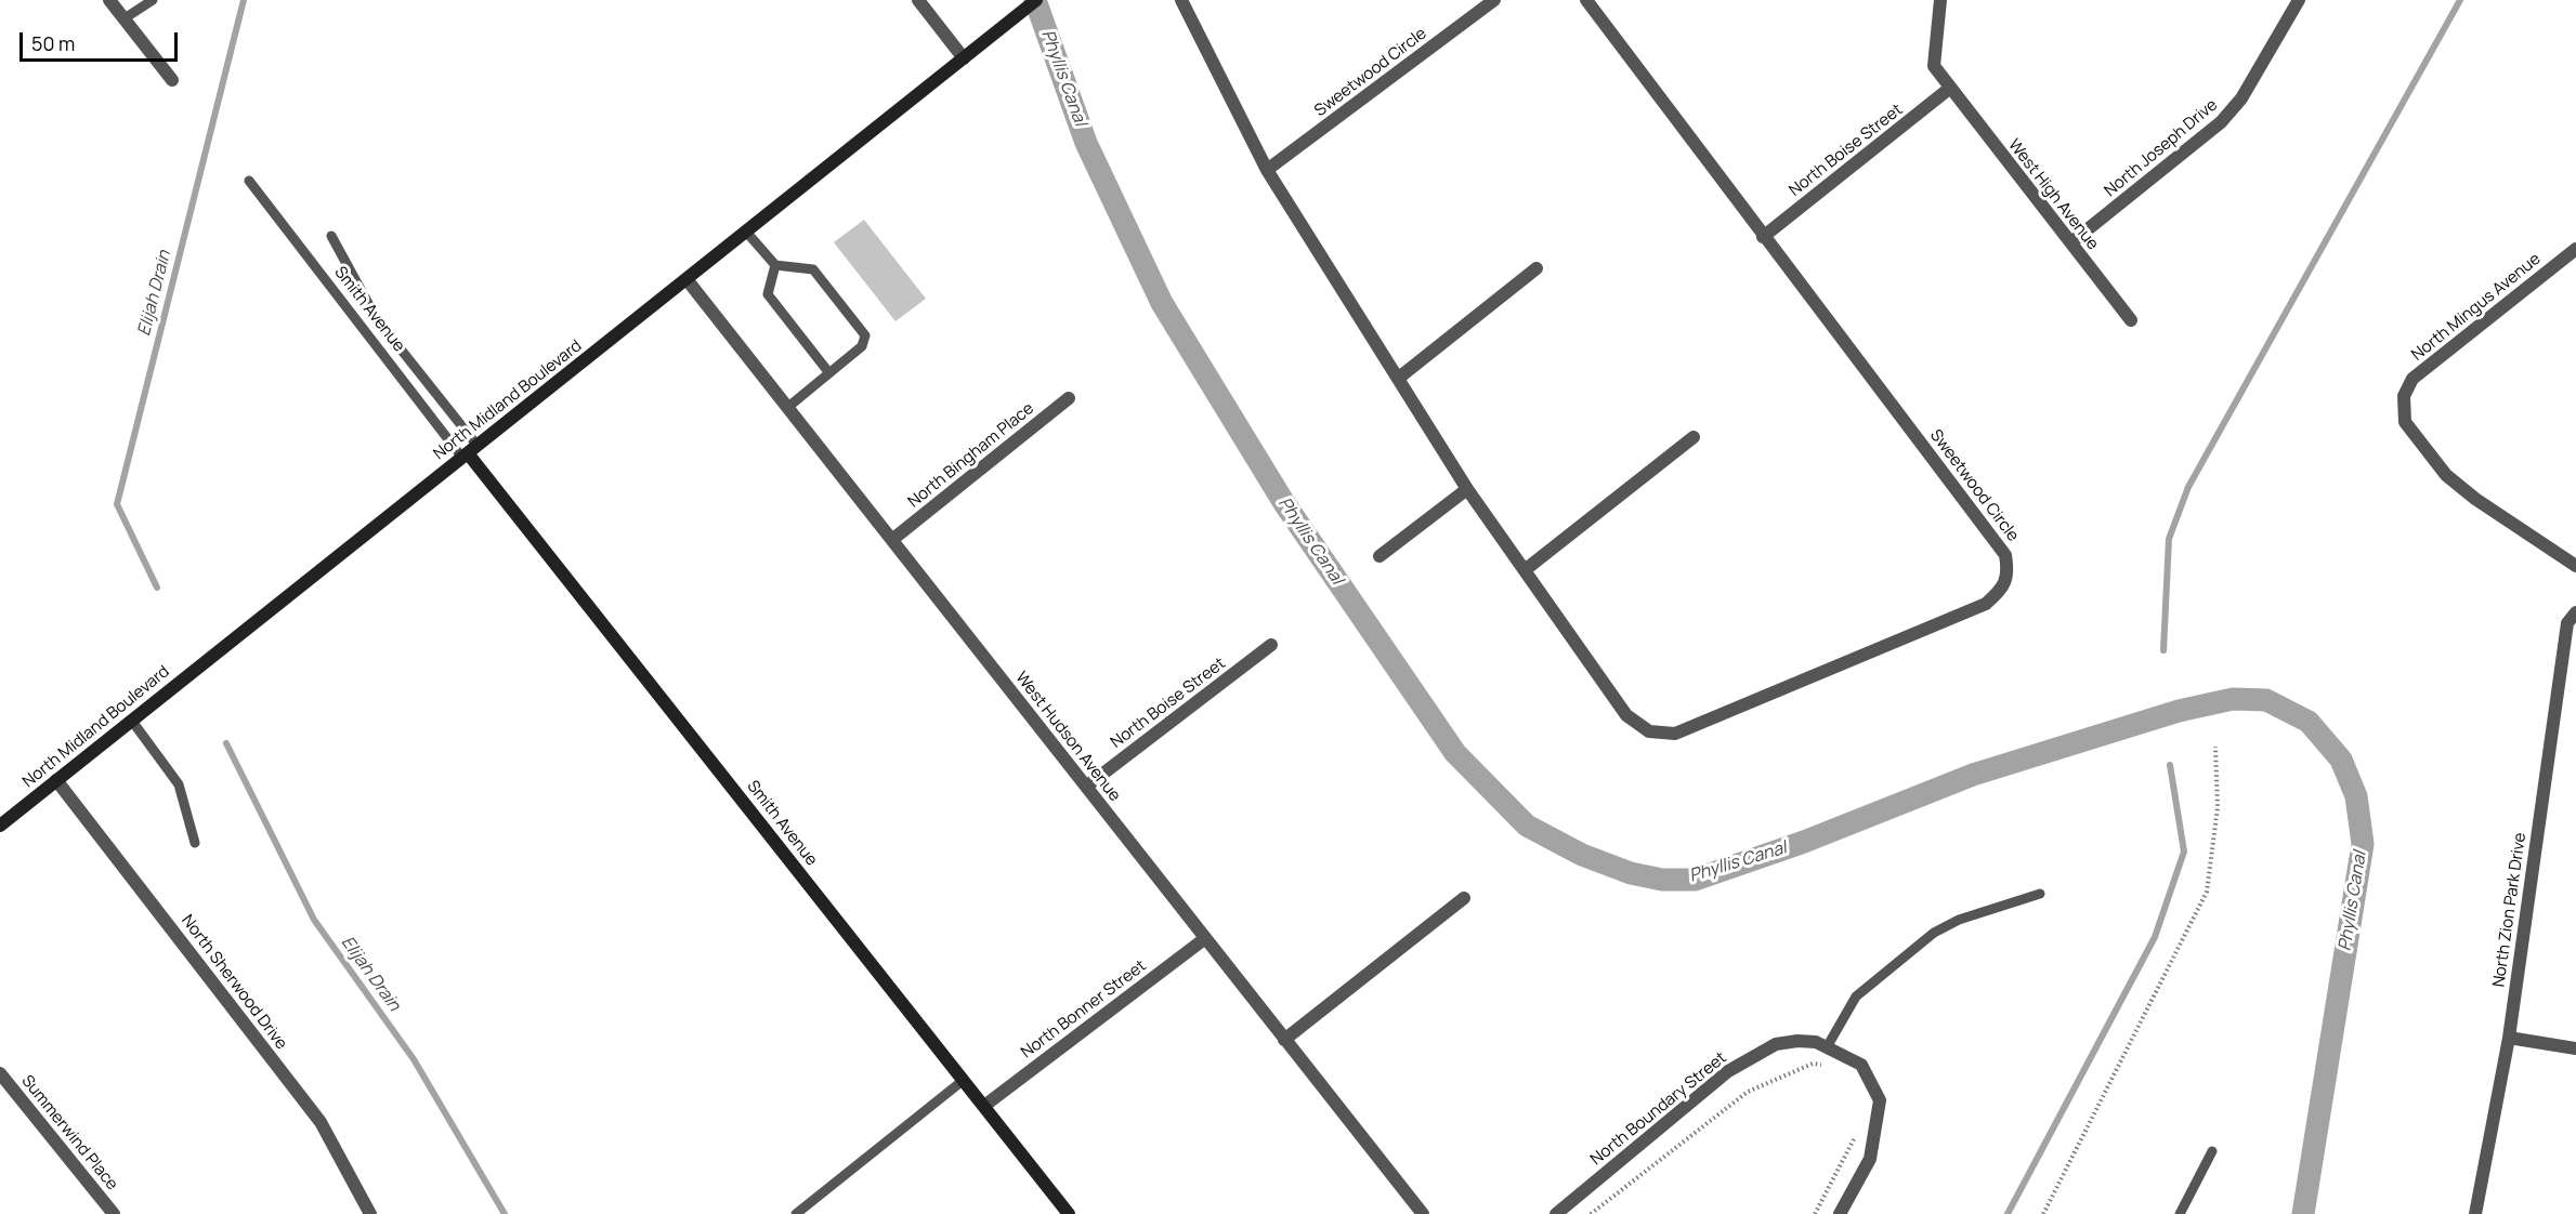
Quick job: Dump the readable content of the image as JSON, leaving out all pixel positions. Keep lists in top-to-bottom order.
{
  "streets": {
    "main road": ["Smith Avenue", "North Midland Boulevard"],
    "street": [
      "Sweetwood Circle",
      "North Joseph Drive",
      "North Boise Street",
      "West High Avenue",
      "North Mingus Avenue",
      "North Bingham Place",
      "West Hudson Avenue",
      "North Zion Park Drive",
      "North Sherwood Drive",
      "North Bonner Street",
      "North Boundary Street",
      "Summerwind Place"
    ]
  },
  "crossings": [
    ["Sweetwood Circle", "North Boise Street"],
    ["North Joseph Drive", "West High Avenue"],
    ["North Boise Street", "West High Avenue"],
    ["North Boise Street", "West Hudson Avenue"],
    ["Smith Avenue", "North Midland Boulevard"],
    ["Smith Avenue", "North Bonner Street"],
    ["North Midland Boulevard", "West Hudson Avenue"],
    ["North Midland Boulevard", "North Sherwood Drive"],
    ["North Bingham Place", "West Hudson Avenue"],
    ["West Hudson Avenue", "North Bonner Street"]
  ],
  "water": ["Phyllis Canal", "Elijah Drain"],
  "scale_bar": "50 m"
}
